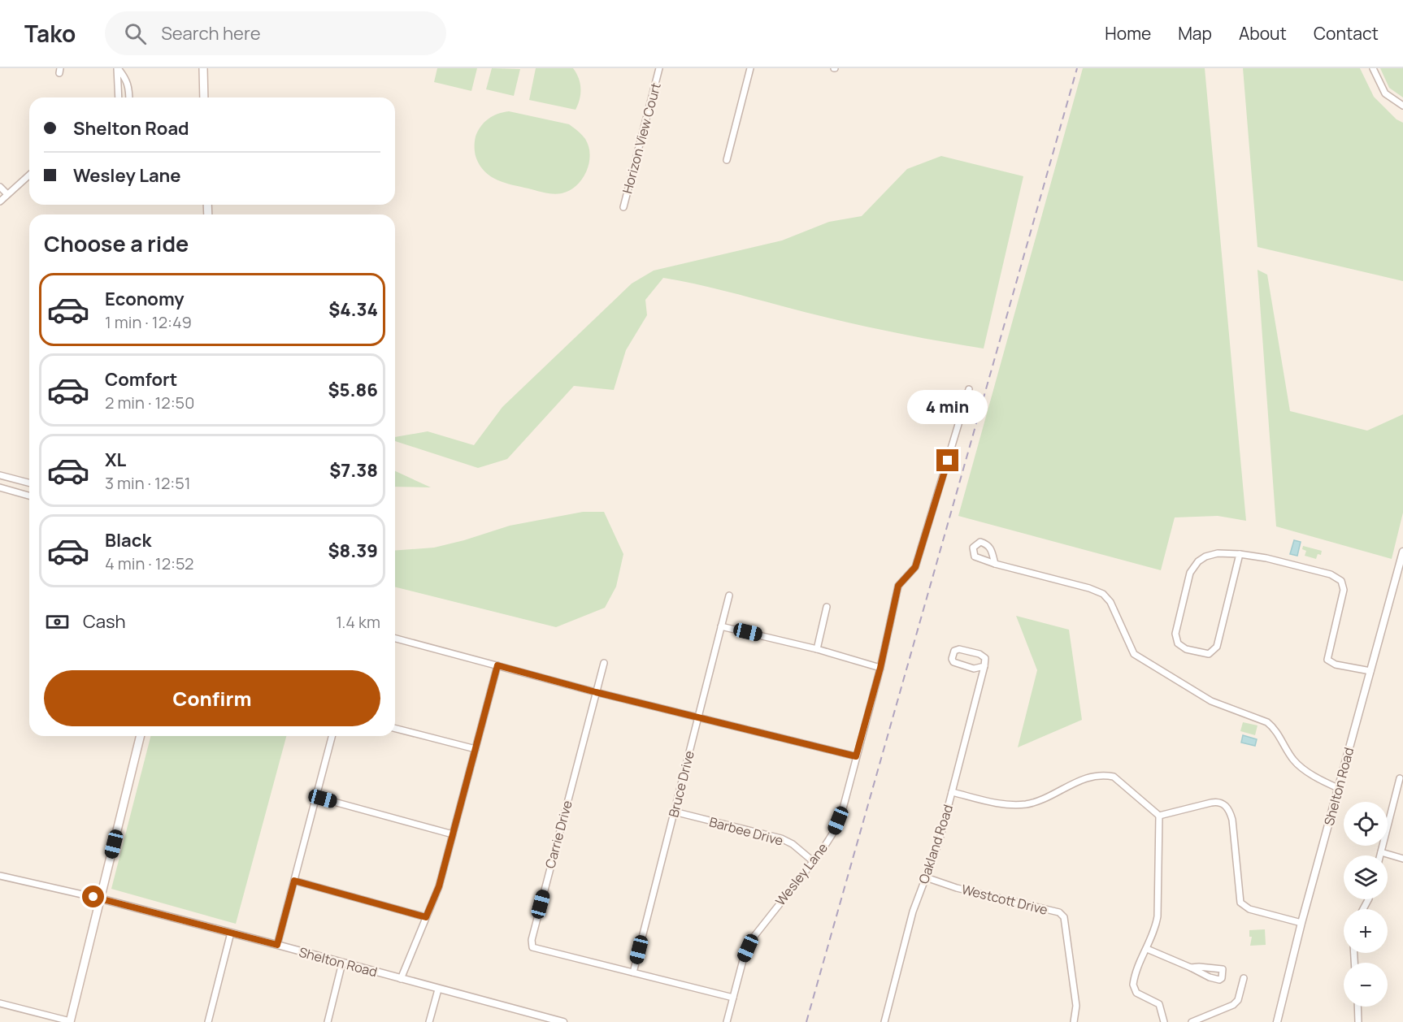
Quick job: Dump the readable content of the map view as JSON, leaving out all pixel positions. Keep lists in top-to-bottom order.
{
  "streets": {
    "street": [
      "Horizon View Court",
      "Bruce Drive",
      "Shelton Road",
      "Barbee Drive",
      "Carrie Drive",
      "Oakland Road",
      "Wesley Lane",
      "Westcott Drive"
    ]
  },
  "crossings": [
    ["Bruce Drive", "Barbee Drive"],
    ["Bruce Drive", "Carrie Drive"],
    ["Barbee Drive", "Wesley Lane"],
    ["Carrie Drive", "Wesley Lane"],
    ["Oakland Road", "Westcott Drive"]
  ],
  "page": {
    "header": "Tako",
    "search": "Search here",
    "nav": [
      "Home",
      "Map",
      "About",
      "Contact"
    ],
    "banner": ["Shelton Road", "Wesley Lane"],
    "heading": "Choose a ride",
    "list": [
      {
        "name": "Economy",
        "note": "1 min · 12:49",
        "value": "$4.34"
      },
      {
        "name": "Comfort",
        "note": "2 min · 12:50",
        "value": "$5.86"
      },
      {
        "name": "XL",
        "note": "3 min · 12:51",
        "value": "$7.38"
      },
      {
        "name": "Black",
        "note": "4 min · 12:52",
        "value": "$8.39"
      }
    ],
    "bubble": "4 min",
    "pay": ["Cash", "1.4 km"],
    "buttons": "Confirm",
    "map_buttons": ["+", "−"]
  }
}
